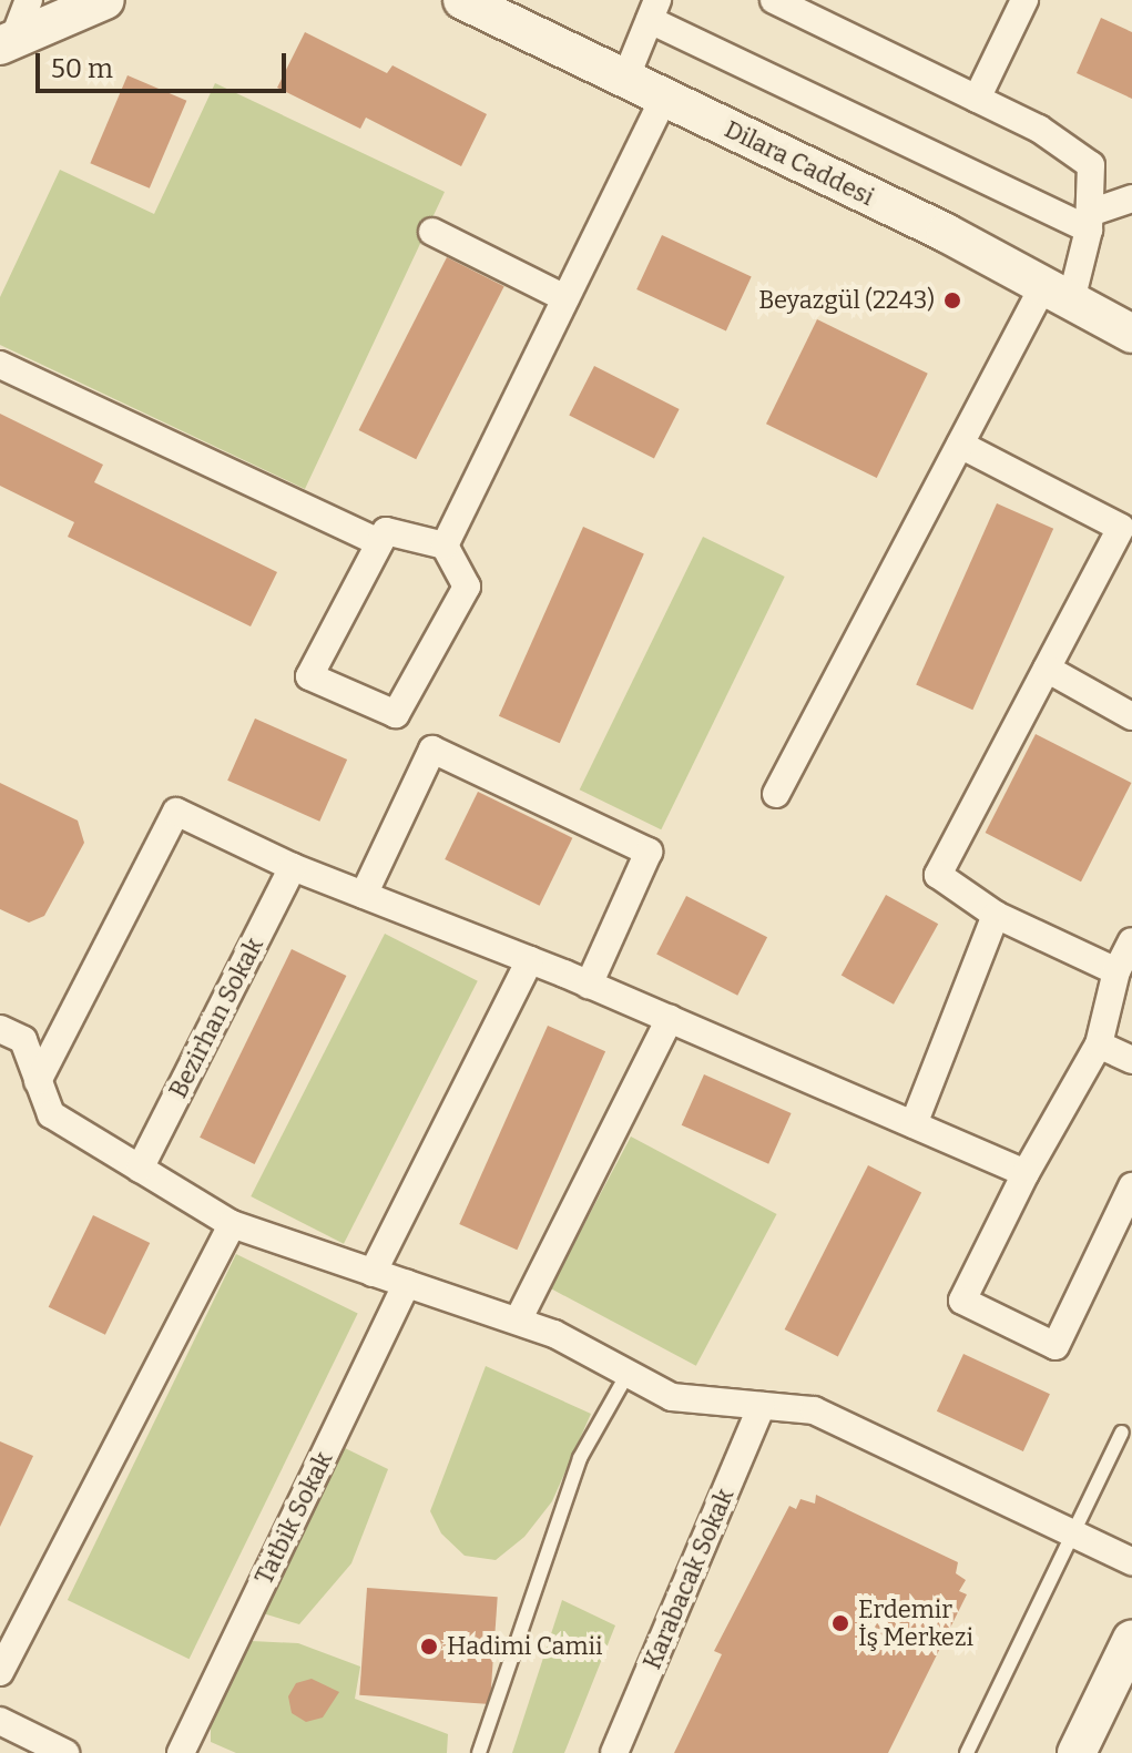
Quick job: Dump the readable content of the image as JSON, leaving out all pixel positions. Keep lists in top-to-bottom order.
{
  "streets": {
    "street": [
      "Dilara Caddesi",
      "Bezirhan Sokak",
      "Tatbik Sokak",
      "Karabacak Sokak"
    ]
  },
  "places": ["Beyazgül (2243)", "Erdemir İş Merkezi", "Hadimi Camii"],
  "scale_bar": "50 m"
}
